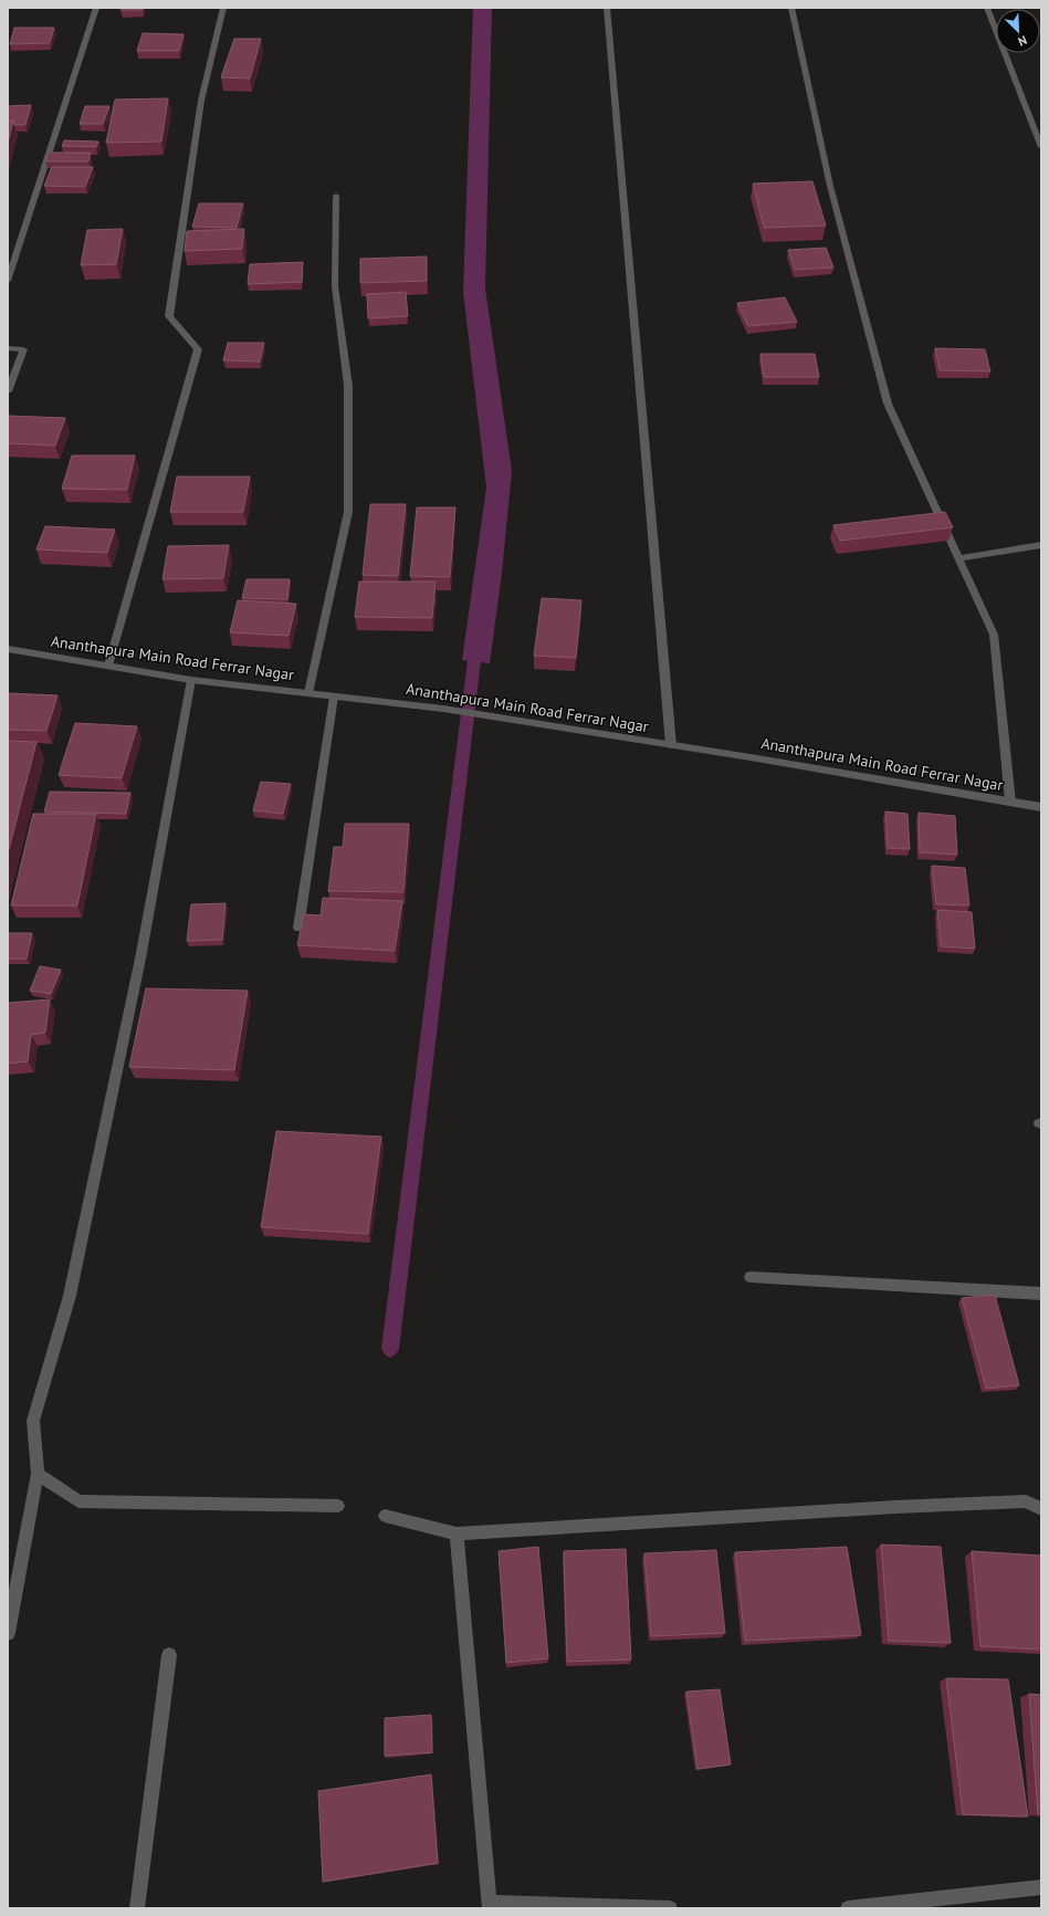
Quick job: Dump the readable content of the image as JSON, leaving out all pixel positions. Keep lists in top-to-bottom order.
{
  "streets": {
    "street": ["Ananthapura Main Road Ferrar Nagar"]
  },
  "north": "bottom right"
}
